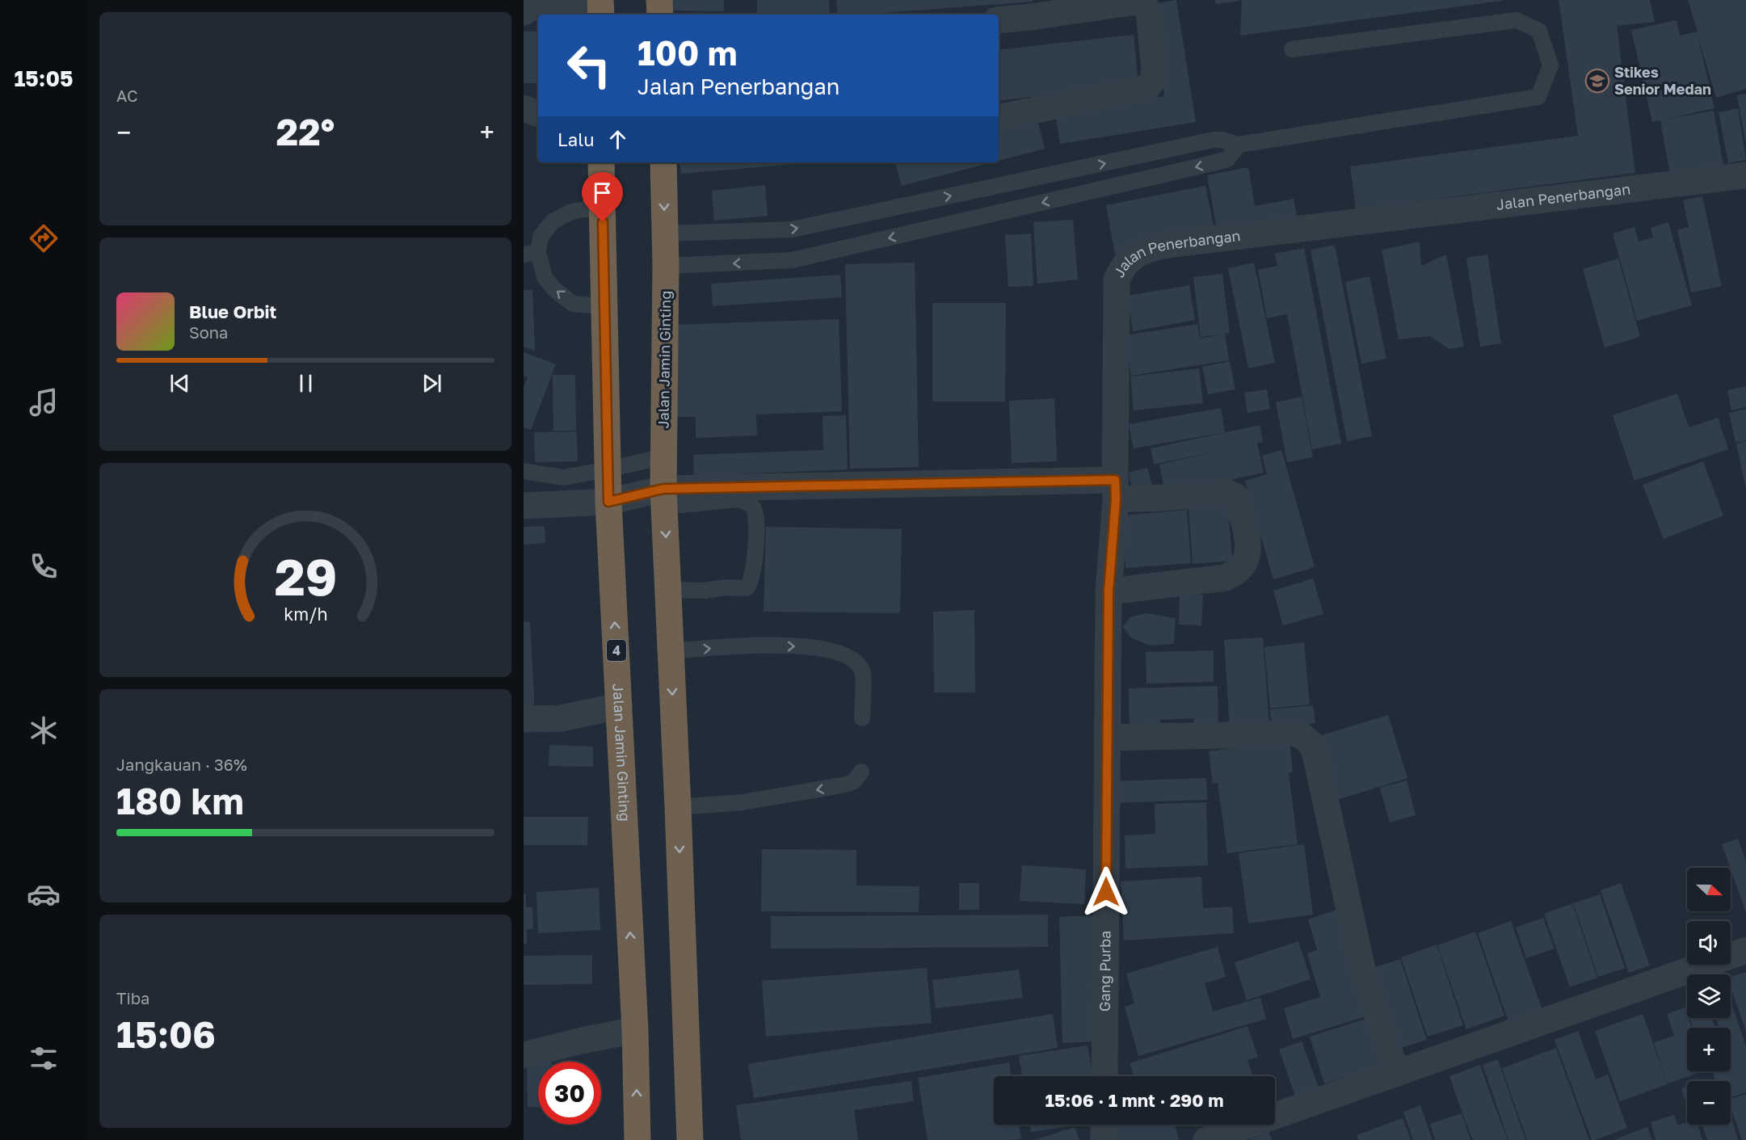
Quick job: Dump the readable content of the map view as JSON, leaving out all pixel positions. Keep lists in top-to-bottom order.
{
  "streets": {
    "highway": ["Jalan Jamin Ginting", "4"],
    "street": ["Jalan Penerbangan", "Gang Purba"]
  },
  "crossings": [
    ["Jalan Penerbangan", "Gang Purba"]
  ],
  "places": {
    "school or university": ["Stikes Senior Medan"]
  },
  "north": "right",
  "page": {
    "tabs": "15:05",
    "tile": [
      "AC",
      ["Jangkauan · 36%", "180 km"],
      ["Tiba", "15:06"]
    ],
    "turn": ["100 m", "Jalan Penerbangan"],
    "heat": ["−", "22°", "+"],
    "then": "Lalu",
    "song": ["Blue Orbit", "Sona"],
    "map_buttons": ["+", "−"],
    "limit": "30",
    "trip": "15:06 · 1 mnt · 290 m",
    "gauge": ["29", "km/h"]
  }
}
